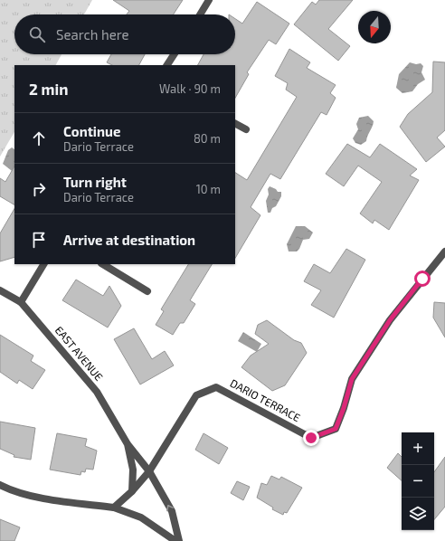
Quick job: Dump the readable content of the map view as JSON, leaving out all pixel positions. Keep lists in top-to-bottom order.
{
  "streets": {
    "street": ["EAST AVENUE", "DARIO TERRACE"]
  },
  "crossings": [
    ["EAST AVENUE", "DARIO TERRACE"]
  ],
  "north": "bottom",
  "page": {
    "search": "Search here",
    "heading": ["2 min", "Walk · 90 m"],
    "list": [
      ["Continue", "Dario Terrace", "80 m"],
      ["Turn right", "Dario Terrace", "10 m"],
      "Arrive at destination"
    ],
    "map_buttons": ["+", "−"]
  }
}
